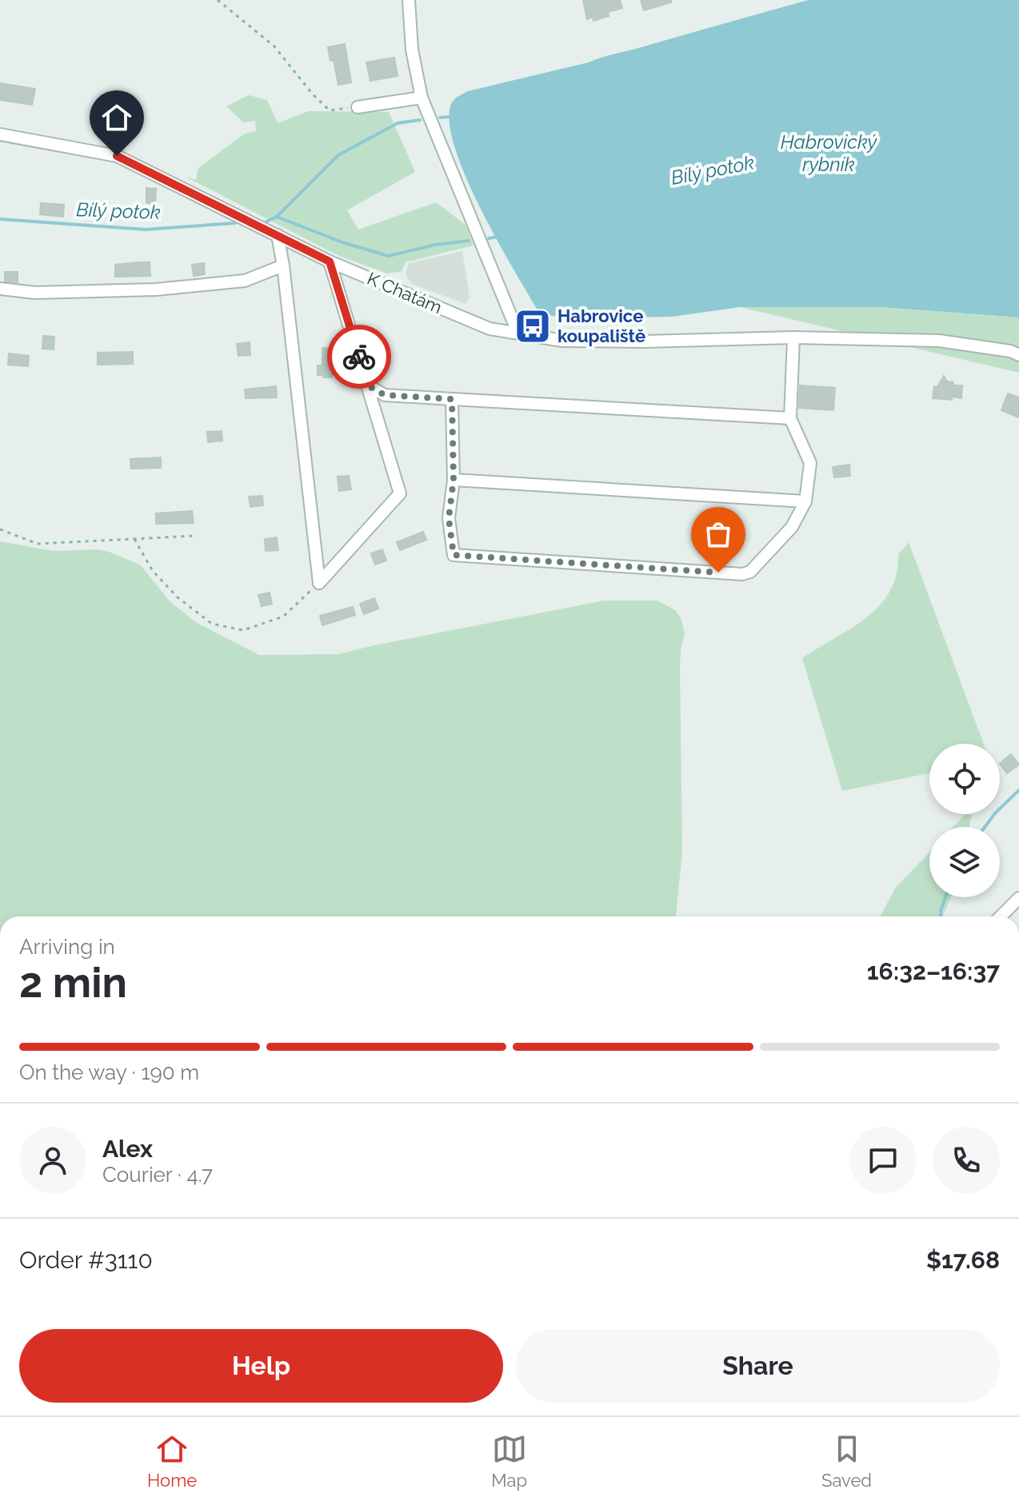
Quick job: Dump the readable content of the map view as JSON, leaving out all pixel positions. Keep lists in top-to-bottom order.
{
  "streets": {
    "street": ["K Chatám"]
  },
  "water": ["Habrovický rybník", "Bílý potok"],
  "places": {
    "bus stop": ["Habrovice koupaliště"]
  },
  "page": {
    "heading": ["2 min", "Arriving in", "16:32–16:37"],
    "panel": [
      "Alex",
      "Courier · 4.7",
      "Order #3110",
      "$17.68"
    ],
    "bar": "On the way · 190 m",
    "buttons": ["Help", "Share"],
    "tabs": ["Home", "Map", "Saved"]
  }
}
